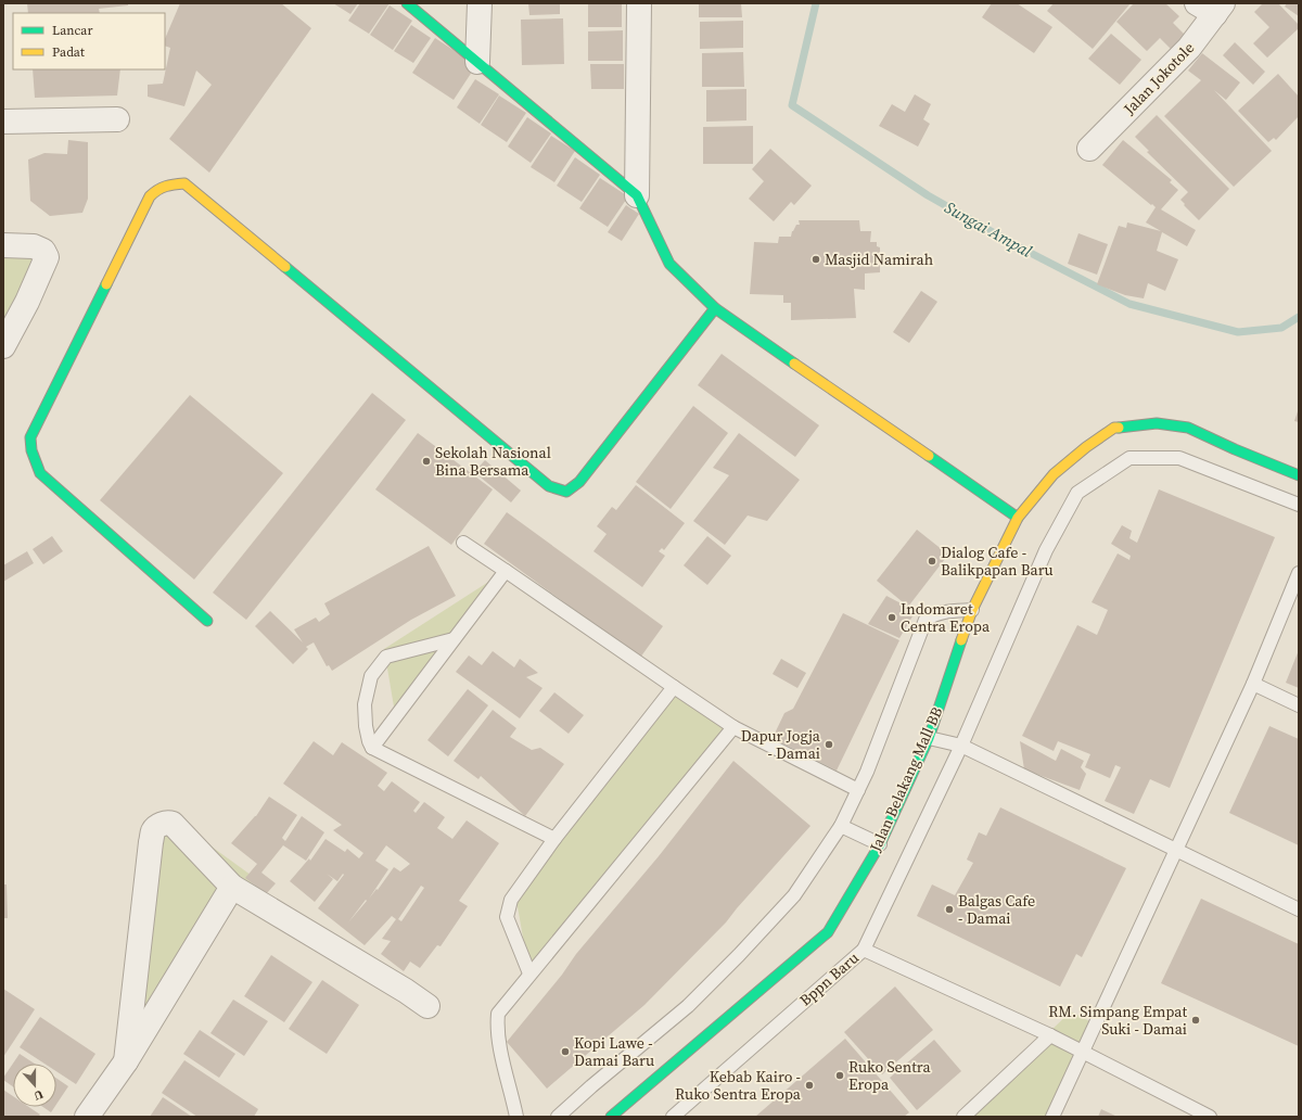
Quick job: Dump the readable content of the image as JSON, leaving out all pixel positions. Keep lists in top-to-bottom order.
{
  "streets": {
    "street": ["Jalan Jokotole", "Jalan Belakang Mall BB"],
    "lane": ["Bppn Baru"]
  },
  "water": ["Sungai Ampal"],
  "places": [
    "Masjid Namirah",
    "Sekolah Nasional Bina Bersama",
    "Dialog Cafe - Balikpapan Baru",
    "Indomaret Centra Eropa",
    "Dapur Jogja - Damai",
    "Balgas Cafe - Damai",
    "RM. Simpang Empat Suki - Damai",
    "Kopi Lawe - Damai Baru",
    "Ruko Sentra Eropa",
    "Kebab Kairo - Ruko Sentra Eropa"
  ],
  "legend": ["Lancar", "Padat"],
  "north": "bottom"
}
